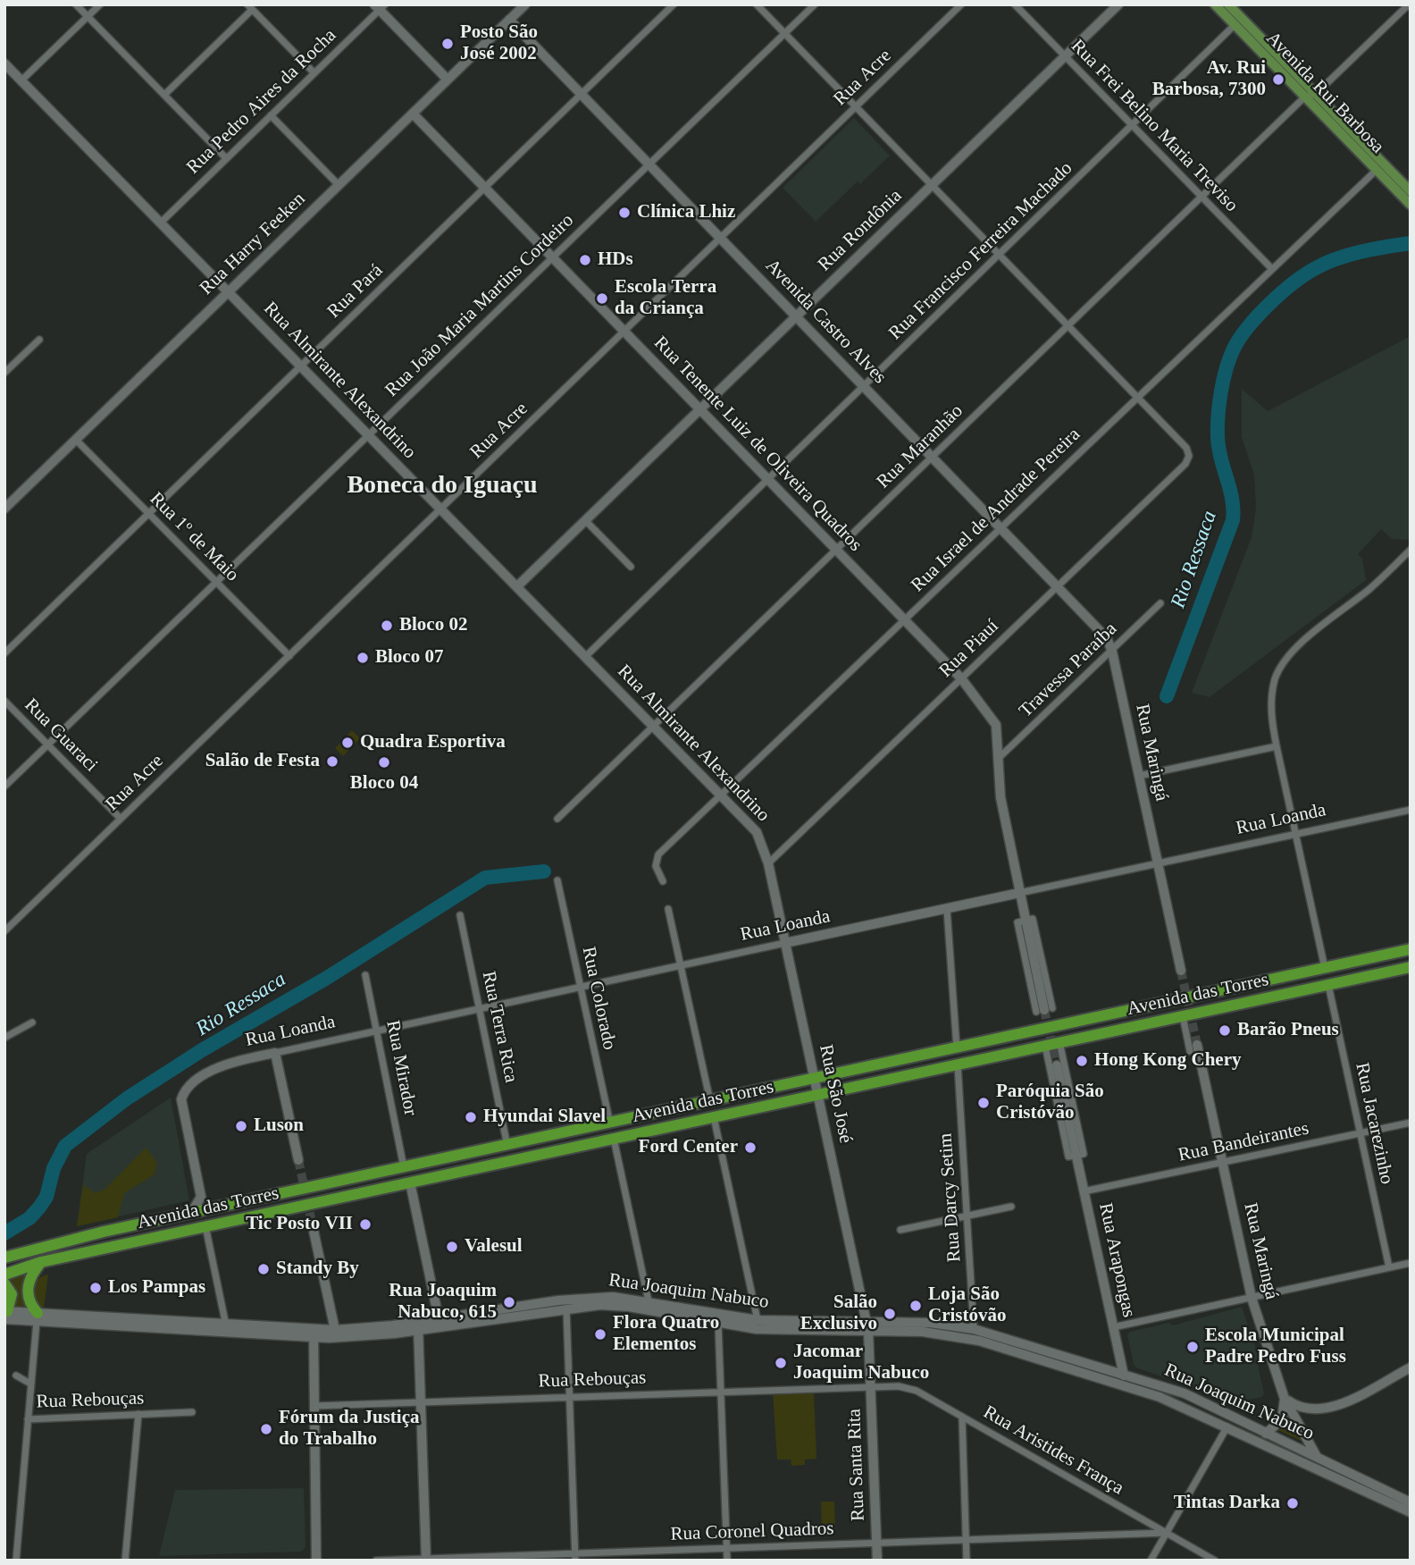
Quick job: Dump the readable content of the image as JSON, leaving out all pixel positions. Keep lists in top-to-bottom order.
{
  "streets": {
    "highway": ["Avenida das Torres"],
    "main road": [
      "Avenida Rui Barbosa",
      "Rua Rondônia",
      "Rua Harry Feeken",
      "Avenida Castro Alves",
      "Rua Almirante Alexandrino",
      "Rua Tenente Luiz de Oliveira Quadros",
      "Rua Maringá",
      "Rua Loanda",
      "Rua São José",
      "Rua Arapongas",
      "Rua Joaquim Nabuco",
      "Rua Santa Rita"
    ],
    "street": [
      "Rua Acre",
      "Rua Pedro Aires da Rocha",
      "Rua Frei Belino Maria Treviso",
      "Rua Francisco Ferreira Machado",
      "Rua Pará",
      "Rua João Maria Martins Cordeiro",
      "Rua Maranhão",
      "Rua Israel de Andrade Pereira",
      "Rua 1º de Maio",
      "Rua Piauí",
      "Travessa Paraíba",
      "Rua Guaraci",
      "Rua Colorado",
      "Rua Terra Rica",
      "Rua Mirador",
      "Rua Jacarezinho",
      "Rua Bandeirantes",
      "Rua Darcy Setim",
      "Rua Rebouças",
      "Rua Aristides França",
      "Rua Coronel Quadros"
    ]
  },
  "crossings": [
    ["Rua Acre", "Avenida Castro Alves"],
    ["Rua Acre", "Rua Almirante Alexandrino"],
    ["Rua Acre", "Rua Tenente Luiz de Oliveira Quadros"],
    ["Rua Acre", "Rua 1º de Maio"],
    ["Rua Acre", "Rua Guaraci"],
    ["Avenida Rui Barbosa", "Rua Francisco Ferreira Machado"],
    ["Avenida Rui Barbosa", "Rua Maranhão"],
    ["Avenida Rui Barbosa", "Rua Israel de Andrade Pereira"],
    ["Rua Pedro Aires da Rocha", "Rua Almirante Alexandrino"],
    ["Rua Frei Belino Maria Treviso", "Rua Rondônia"],
    ["Rua Frei Belino Maria Treviso", "Rua Francisco Ferreira Machado"],
    ["Rua Frei Belino Maria Treviso", "Rua Maranhão"],
    ["Rua Frei Belino Maria Treviso", "Rua Israel de Andrade Pereira"],
    ["Rua Rondônia", "Avenida Castro Alves"],
    ["Rua Rondônia", "Rua Almirante Alexandrino"],
    ["Rua Rondônia", "Rua Tenente Luiz de Oliveira Quadros"],
    ["Rua Harry Feeken", "Avenida Castro Alves"],
    ["Rua Harry Feeken", "Rua Almirante Alexandrino"],
    ["Rua Harry Feeken", "Rua Tenente Luiz de Oliveira Quadros"],
    ["Rua Harry Feeken", "Rua 1º de Maio"],
    ["Rua Francisco Ferreira Machado", "Avenida Castro Alves"],
    ["Rua Francisco Ferreira Machado", "Rua Almirante Alexandrino"],
    ["Rua Francisco Ferreira Machado", "Rua Tenente Luiz de Oliveira Quadros"],
    ["Rua Pará", "Avenida Castro Alves"],
    ["Rua Pará", "Rua Almirante Alexandrino"],
    ["Rua Pará", "Rua Tenente Luiz de Oliveira Quadros"],
    ["Rua Pará", "Rua 1º de Maio"],
    ["Rua João Maria Martins Cordeiro", "Avenida Castro Alves"],
    ["Rua João Maria Martins Cordeiro", "Rua Almirante Alexandrino"],
    ["Rua João Maria Martins Cordeiro", "Rua Tenente Luiz de Oliveira Quadros"],
    ["Rua João Maria Martins Cordeiro", "Rua 1º de Maio"],
    ["Rua João Maria Martins Cordeiro", "Rua Guaraci"],
    ["Avenida Castro Alves", "Rua Maranhão"],
    ["Avenida Castro Alves", "Rua Israel de Andrade Pereira"],
    ["Avenida Castro Alves", "Rua Piauí"],
    ["Avenida Castro Alves", "Travessa Paraíba"],
    ["Avenida Castro Alves", "Rua Maringá"],
    ["Rua Almirante Alexandrino", "Rua Maranhão"],
    ["Rua Almirante Alexandrino", "Rua Israel de Andrade Pereira"],
    ["Rua Almirante Alexandrino", "Rua Piauí"],
    ["Rua Almirante Alexandrino", "Rua São José"],
    ["Rua Tenente Luiz de Oliveira Quadros", "Rua Maranhão"],
    ["Rua Tenente Luiz de Oliveira Quadros", "Rua Israel de Andrade Pereira"],
    ["Rua Tenente Luiz de Oliveira Quadros", "Rua Piauí"],
    ["Rua Tenente Luiz de Oliveira Quadros", "Travessa Paraíba"],
    ["Rua Israel de Andrade Pereira", "Rua Piauí"],
    ["Rua Piauí", "Rua São José"],
    ["Travessa Paraíba", "Rua Maringá"],
    ["Rua Maringá", "Rua Loanda"],
    ["Rua Maringá", "Rua Bandeirantes"],
    ["Rua Maringá", "Rua Joaquim Nabuco"],
    ["Rua Loanda", "Avenida das Torres"],
    ["Rua Loanda", "Rua Colorado"],
    ["Rua Loanda", "Rua Terra Rica"],
    ["Rua Loanda", "Rua Mirador"],
    ["Rua Loanda", "Rua São José"],
    ["Avenida das Torres", "Rua Colorado"],
    ["Avenida das Torres", "Rua Terra Rica"],
    ["Avenida das Torres", "Rua Mirador"],
    ["Avenida das Torres", "Rua São José"],
    ["Avenida das Torres", "Rua Jacarezinho"],
    ["Avenida das Torres", "Rua Darcy Setim"],
    ["Avenida das Torres", "Rua Arapongas"],
    ["Rua São José", "Rua Joaquim Nabuco"],
    ["Rua São José", "Rua Santa Rita"],
    ["Rua Jacarezinho", "Rua Bandeirantes"],
    ["Rua Bandeirantes", "Rua Arapongas"],
    ["Rua Darcy Setim", "Rua Joaquim Nabuco"],
    ["Rua Arapongas", "Rua Joaquim Nabuco"],
    ["Rua Joaquim Nabuco", "Rua Santa Rita"],
    ["Rua Rebouças", "Rua Aristides França"],
    ["Rua Rebouças", "Rua Santa Rita"],
    ["Rua Aristides França", "Rua Santa Rita"],
    ["Rua Aristides França", "Rua Coronel Quadros"],
    ["Rua Santa Rita", "Rua Coronel Quadros"]
  ],
  "districts": ["Boneca do Iguaçu"],
  "water": ["Rio Ressaca"],
  "places": [
    "Posto São José 2002",
    "Av. Rui Barbosa, 7300",
    "Clínica Lhiz",
    "HDs",
    "Escola Terra da Criança",
    "Bloco 02",
    "Bloco 07",
    "Quadra Esportiva",
    "Salão de Festa",
    "Bloco 04",
    "Barão Pneus",
    "Hong Kong Chery",
    "Paróquia São Cristóvão",
    "Hyundai Slavel",
    "Luson",
    "Ford Center",
    "Tic Posto VII",
    "Valesul",
    "Standy By",
    "Los Pampas",
    "Rua Joaquim Nabuco, 615",
    "Loja São Cristóvão",
    "Salão Exclusivo",
    "Flora Quatro Elementos",
    "Escola Municipal Padre Pedro Fuss",
    "Jacomar Joaquim Nabuco",
    "Fórum da Justiça do Trabalho",
    "Tintas Darka"
  ]
}
